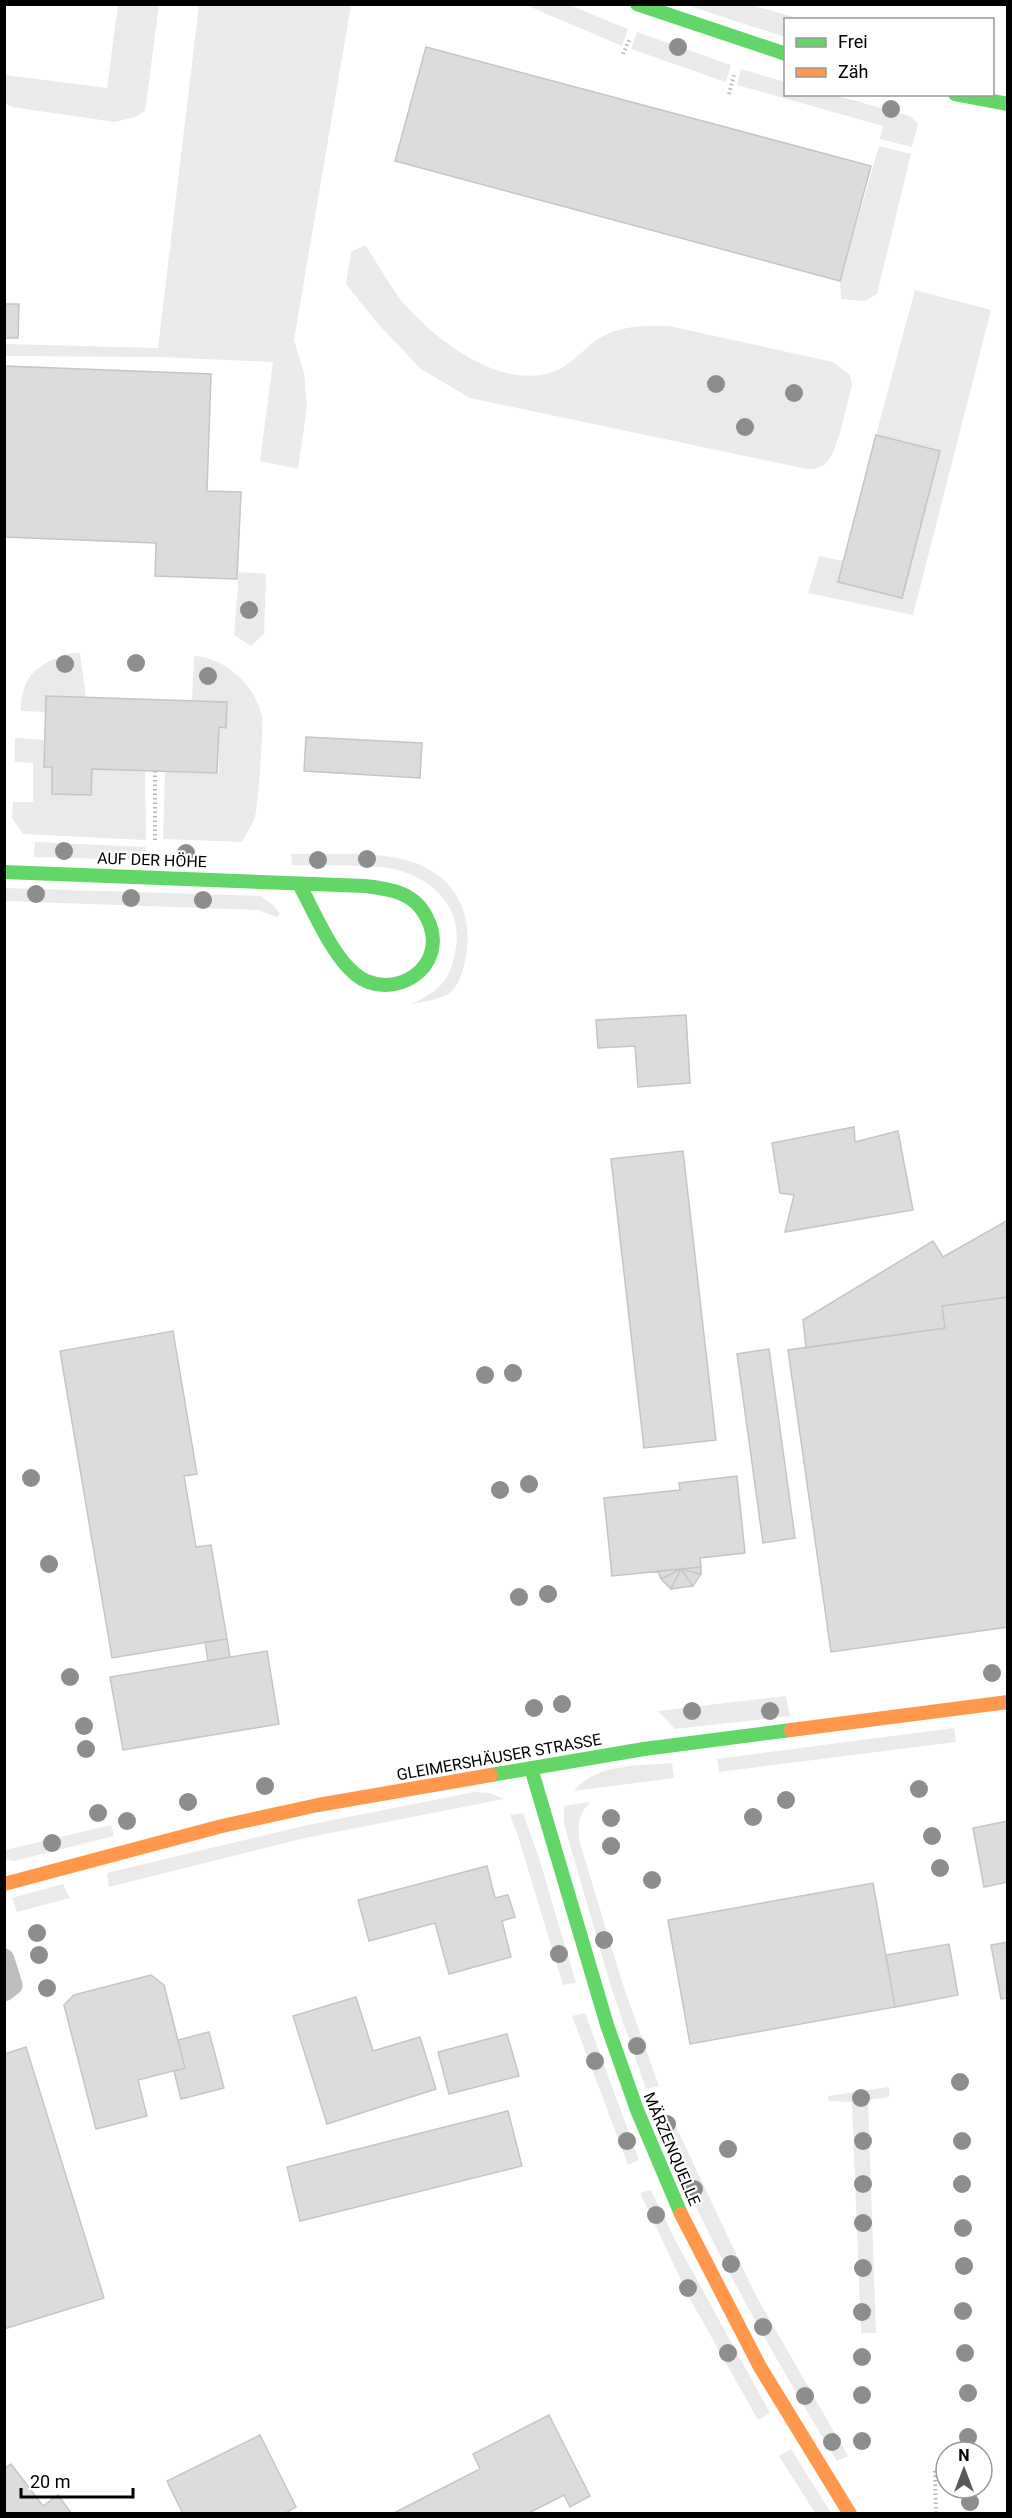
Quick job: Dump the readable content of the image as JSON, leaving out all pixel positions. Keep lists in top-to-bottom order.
{
  "streets": {
    "street": ["AUF DER HÖHE", "GLEIMERSHÄUSER STRASSE", "MÄRZENQUELLE"]
  },
  "crossings": [
    ["GLEIMERSHÄUSER STRASSE", "MÄRZENQUELLE"]
  ],
  "legend": ["Frei", "Zäh"],
  "scale_bar": "20 m",
  "north": "top"
}
